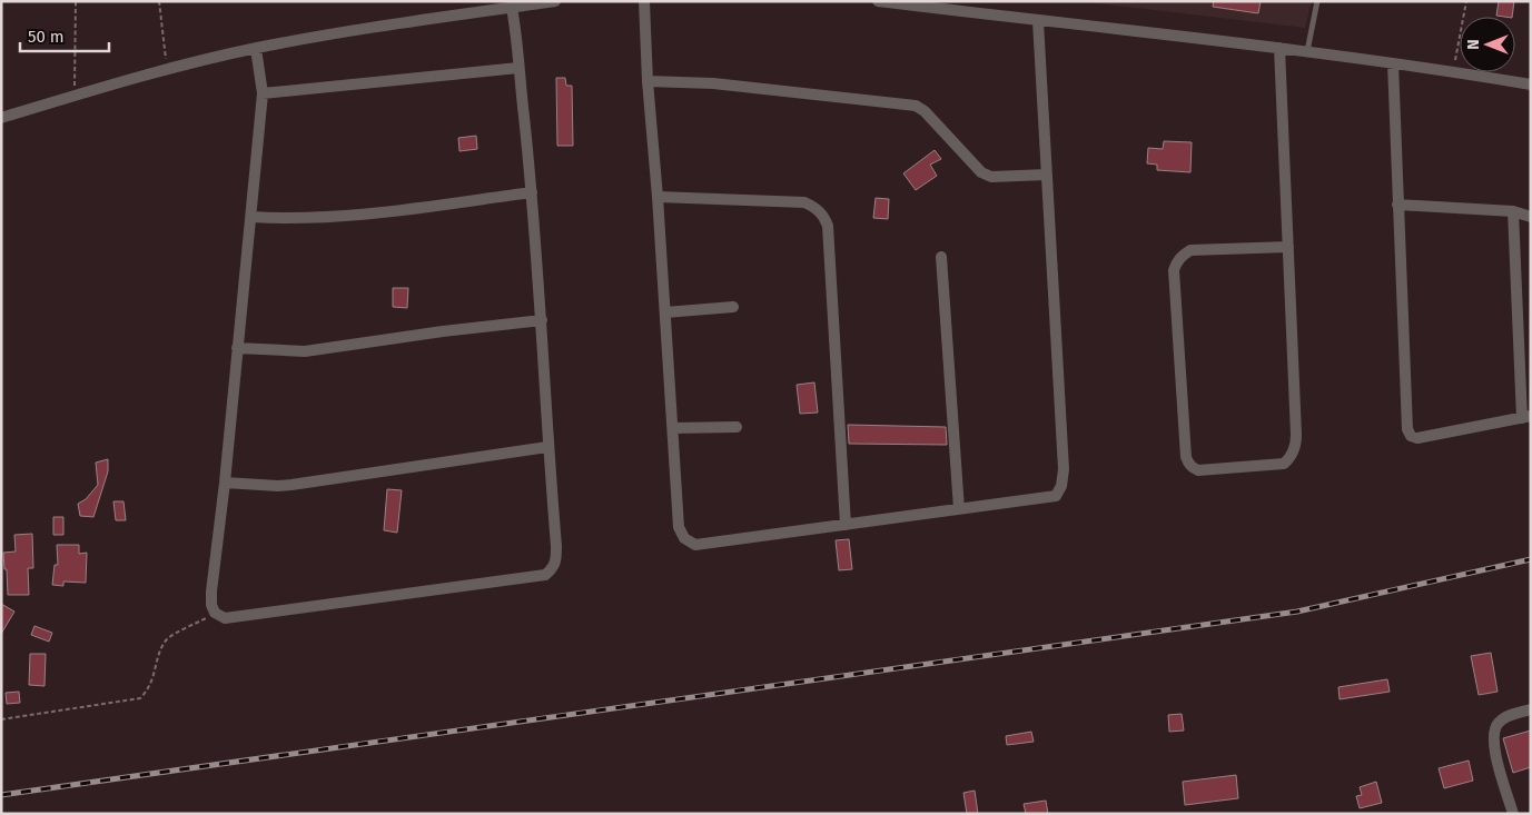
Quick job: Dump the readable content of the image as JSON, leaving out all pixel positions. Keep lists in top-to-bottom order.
{
  "scale_bar": "50 m",
  "north": "left"
}
